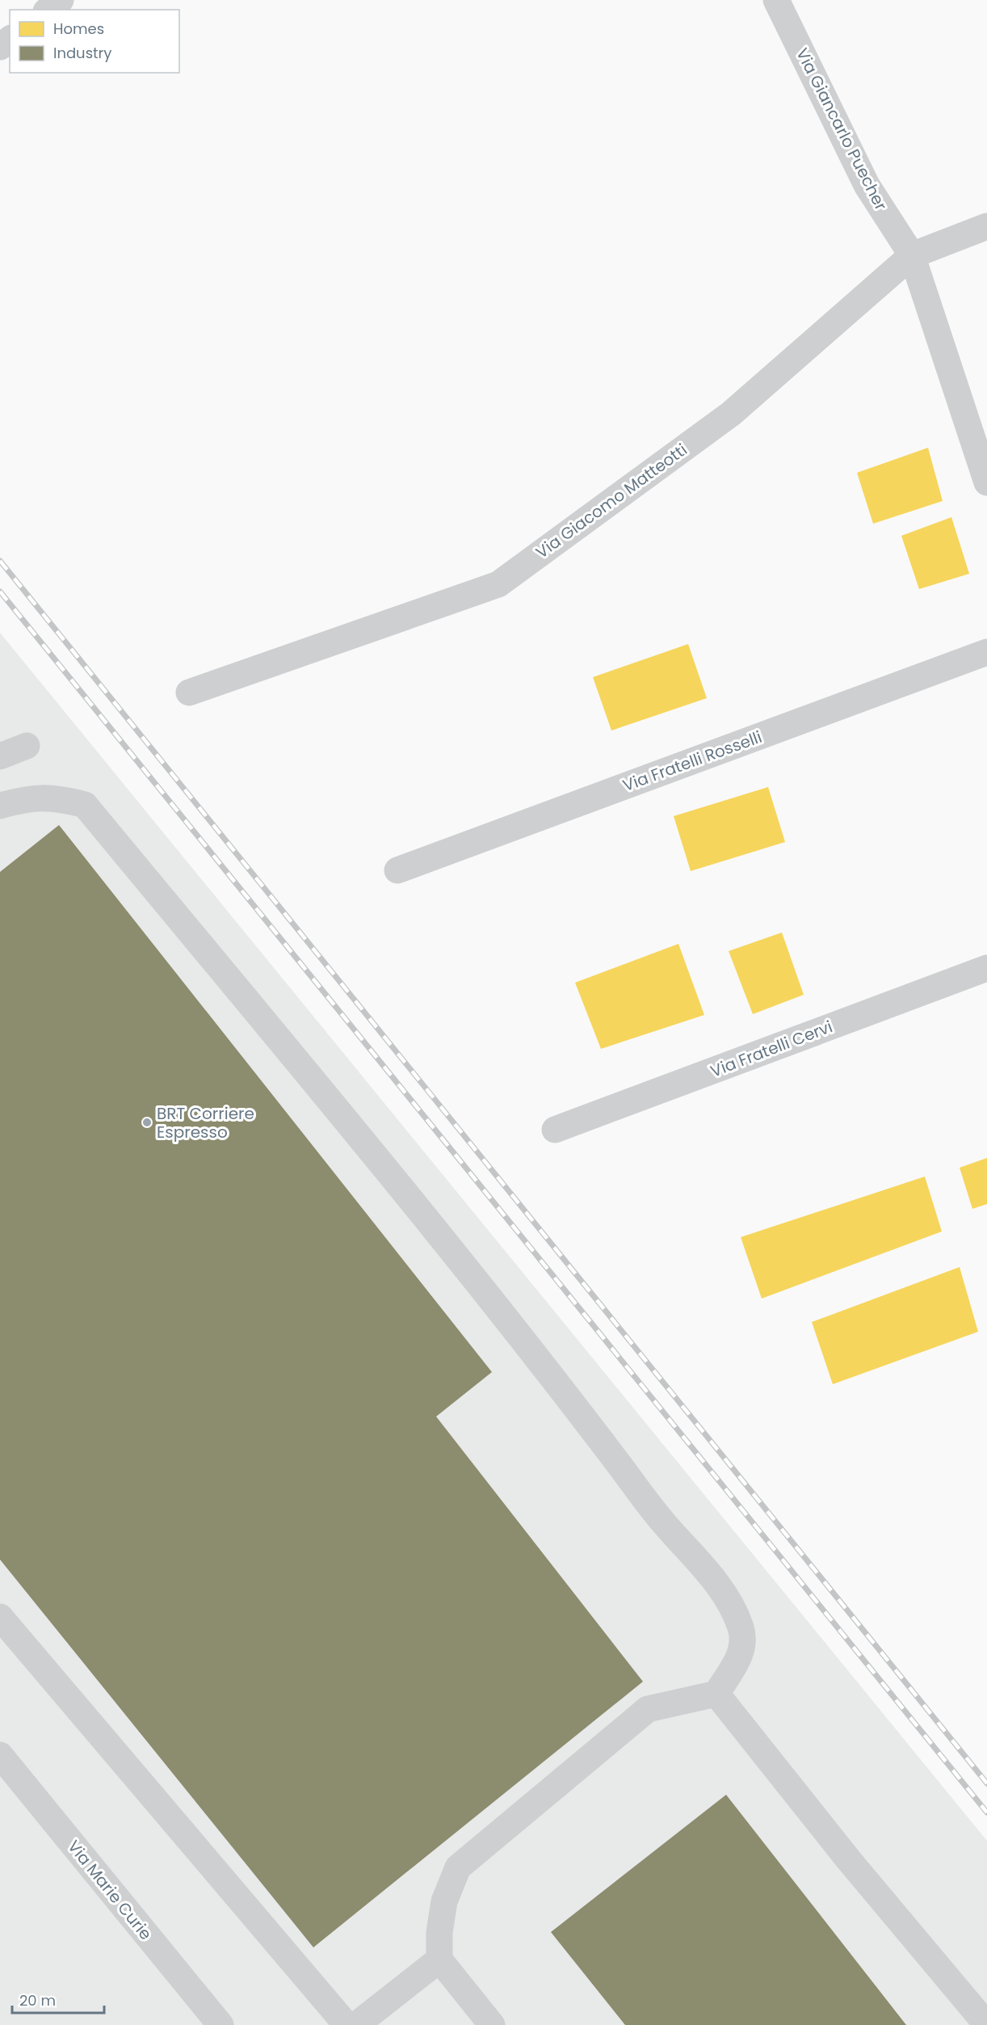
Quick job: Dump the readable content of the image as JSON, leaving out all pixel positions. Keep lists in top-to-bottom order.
{
  "streets": {
    "street": [
      "Via Giancarlo Puecher",
      "Via Giacomo Matteotti",
      "Via Fratelli Rosselli",
      "Via Fratelli Cervi",
      "Via Marie Curie"
    ]
  },
  "crossings": [
    ["Via Giancarlo Puecher", "Via Giacomo Matteotti"]
  ],
  "places": ["BRT Corriere Espresso"],
  "legend": ["Homes", "Industry"],
  "scale_bar": "20 m"
}
